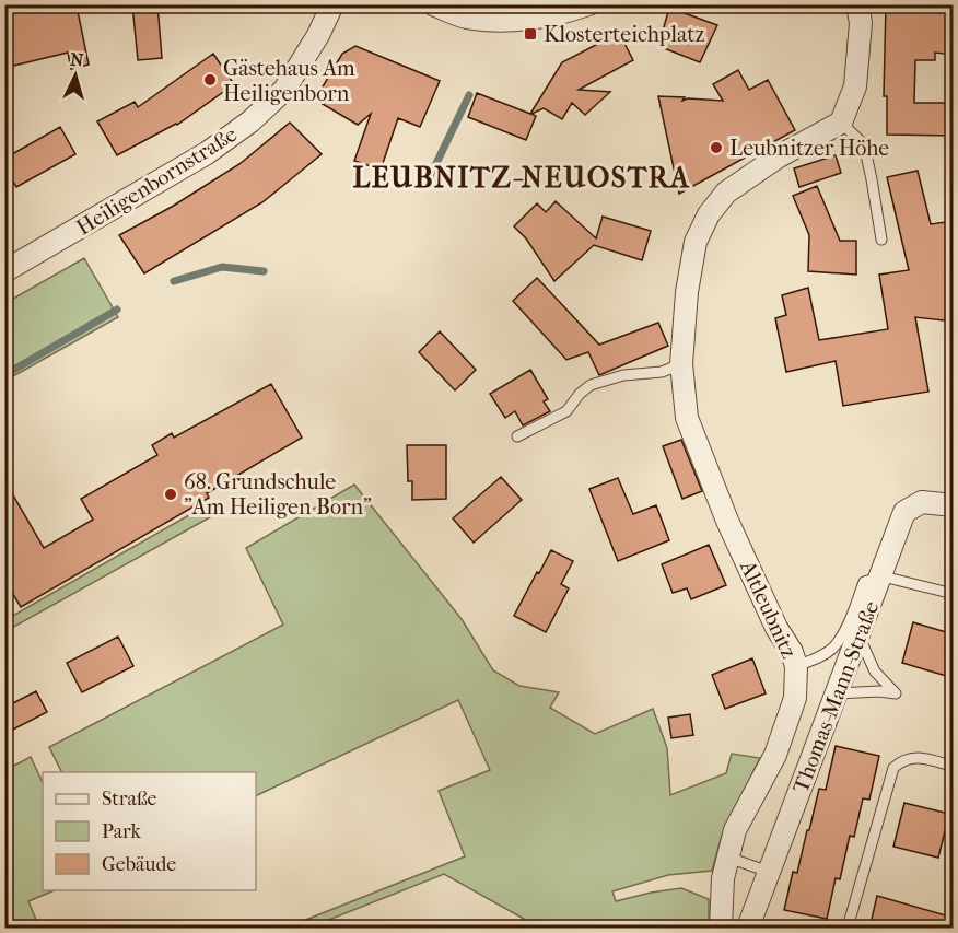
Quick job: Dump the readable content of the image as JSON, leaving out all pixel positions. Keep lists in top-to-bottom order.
{
  "streets": {
    "street": ["Heiligenbornstraße", "Altleubnitz", "Thomas-Mann-Straße"]
  },
  "districts": ["LEUBNITZ-NEUOSTRA"],
  "places": {
    "transit": ["Klosterteichplatz"],
    "other": ["Gästehaus Am Heiligenborn", "Leubnitzer Höhe", "68. Grundschule \"Am Heiligen Born\""]
  },
  "legend": ["Straße", "Park", "Gebäude"],
  "north": "top"
}
